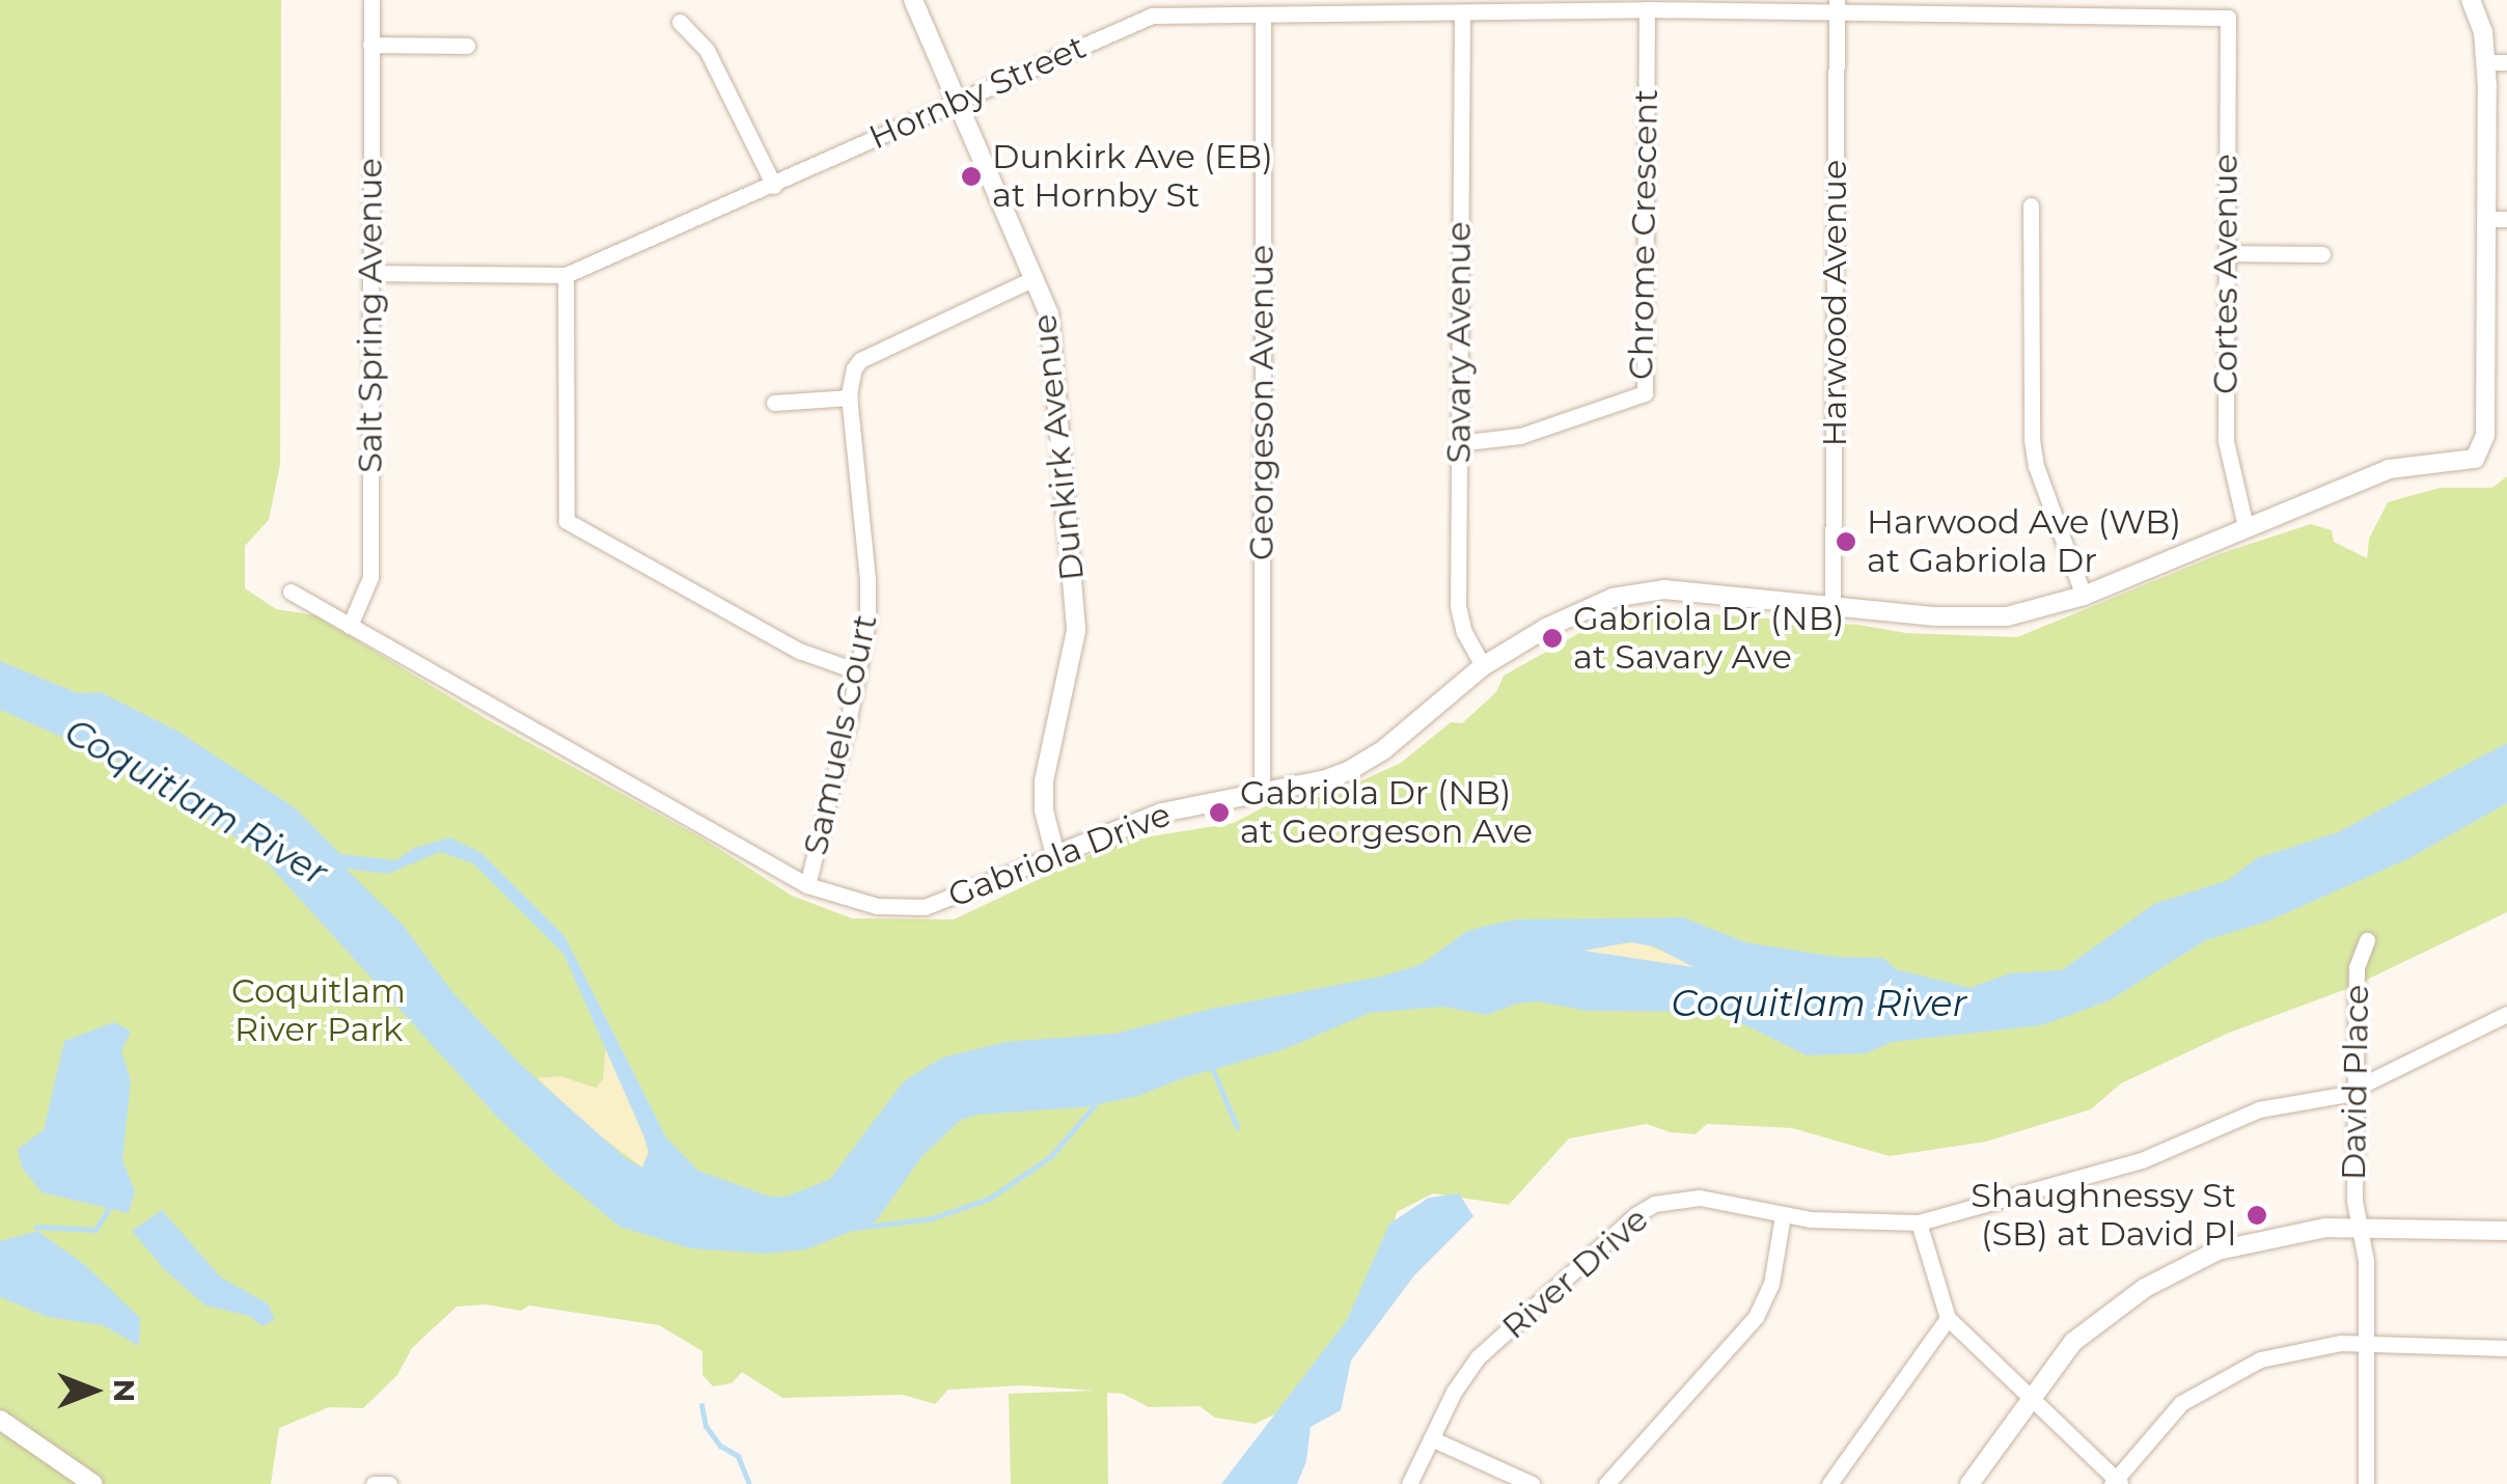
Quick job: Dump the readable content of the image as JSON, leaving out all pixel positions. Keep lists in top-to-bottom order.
{
  "streets": {
    "street": [
      "Hornby Street",
      "Chrome Crescent",
      "Cortes Avenue",
      "Harwood Avenue",
      "Salt Spring Avenue",
      "Savary Avenue",
      "Georgeson Avenue",
      "Dunkirk Avenue",
      "Samuels Court",
      "Gabriola Drive",
      "David Place",
      "River Drive"
    ]
  },
  "crossings": [
    ["Hornby Street", "Chrome Crescent"],
    ["Hornby Street", "Cortes Avenue"],
    ["Hornby Street", "Harwood Avenue"],
    ["Hornby Street", "Salt Spring Avenue"],
    ["Hornby Street", "Savary Avenue"],
    ["Hornby Street", "Georgeson Avenue"],
    ["Hornby Street", "Dunkirk Avenue"],
    ["Chrome Crescent", "Savary Avenue"],
    ["Cortes Avenue", "Gabriola Drive"],
    ["Harwood Avenue", "Gabriola Drive"],
    ["Salt Spring Avenue", "Gabriola Drive"],
    ["Savary Avenue", "Gabriola Drive"],
    ["Georgeson Avenue", "Gabriola Drive"],
    ["Dunkirk Avenue", "Gabriola Drive"],
    ["Samuels Court", "Gabriola Drive"],
    ["David Place", "River Drive"]
  ],
  "water": ["Coquitlam River"],
  "parks": ["Coquitlam River Park"],
  "places": [
    "Dunkirk Ave (EB) at Hornby St",
    "Harwood Ave (WB) at Gabriola Dr",
    "Gabriola Dr (NB) at Savary Ave",
    "Gabriola Dr (NB) at Georgeson Ave",
    "Shaughnessy St (SB) at David Pl"
  ],
  "north": "right"
}
